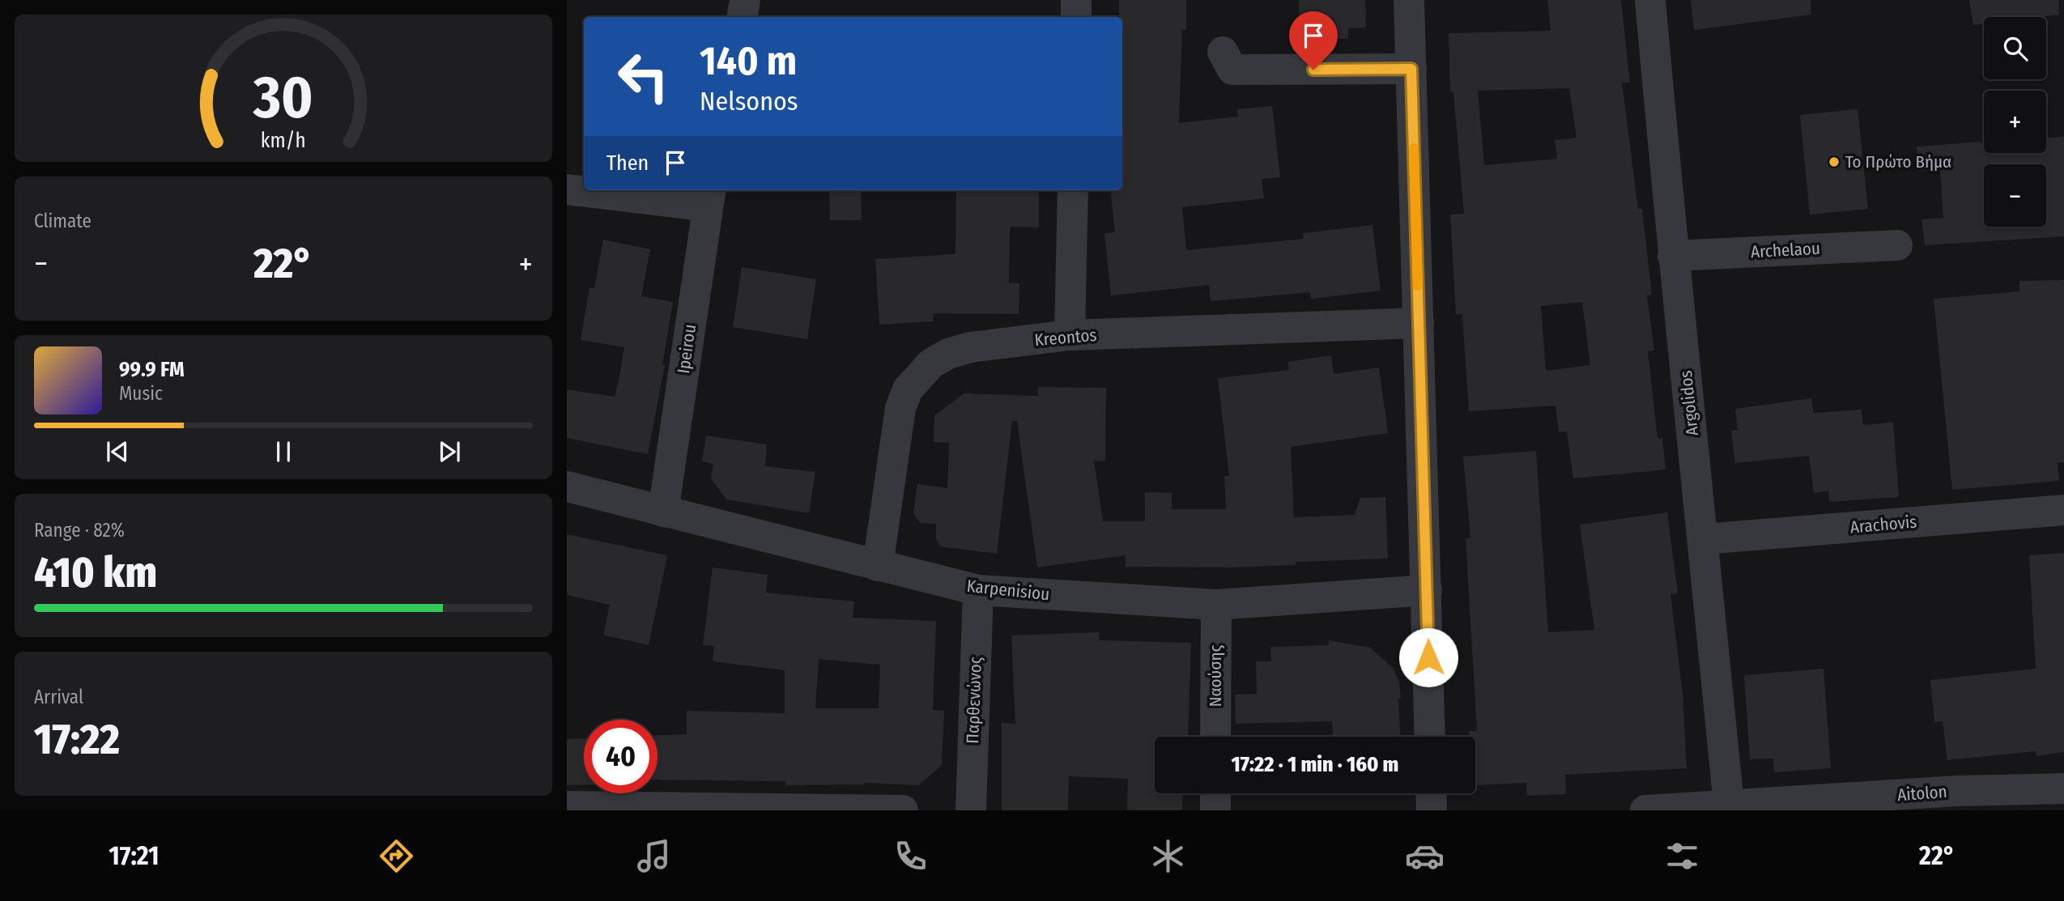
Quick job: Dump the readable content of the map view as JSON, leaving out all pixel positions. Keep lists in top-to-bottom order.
{
  "streets": {
    "street": [
      "Archelaou",
      "Kreontos",
      "Ipeirou",
      "Argolidos",
      "Arachovis",
      "Karpenisiou",
      "Ναούσης",
      "Παρθενώνος",
      "Aitolon"
    ]
  },
  "crossings": [
    ["Archelaou", "Argolidos"],
    ["Kreontos", "Karpenisiou"],
    ["Ipeirou", "Karpenisiou"],
    ["Argolidos", "Arachovis"],
    ["Argolidos", "Aitolon"],
    ["Karpenisiou", "Ναούσης"],
    ["Karpenisiou", "Παρθενώνος"]
  ],
  "places": ["Το Πρώτο Βήμα"],
  "page": {
    "map_buttons": ["+", "−"],
    "turn": ["140 m", "Nelsonos"],
    "then": "Then",
    "tile": [
      "Climate",
      ["Range · 82%", "410 km"],
      ["Arrival", "17:22"]
    ],
    "heat": ["−", "22°", "+"],
    "song": ["99.9 FM", "Music"],
    "limit": "40",
    "trip": "17:22 · 1 min · 160 m",
    "tabs": ["17:21", "22°"],
    "gauge": ["30", "km/h"]
  }
}
